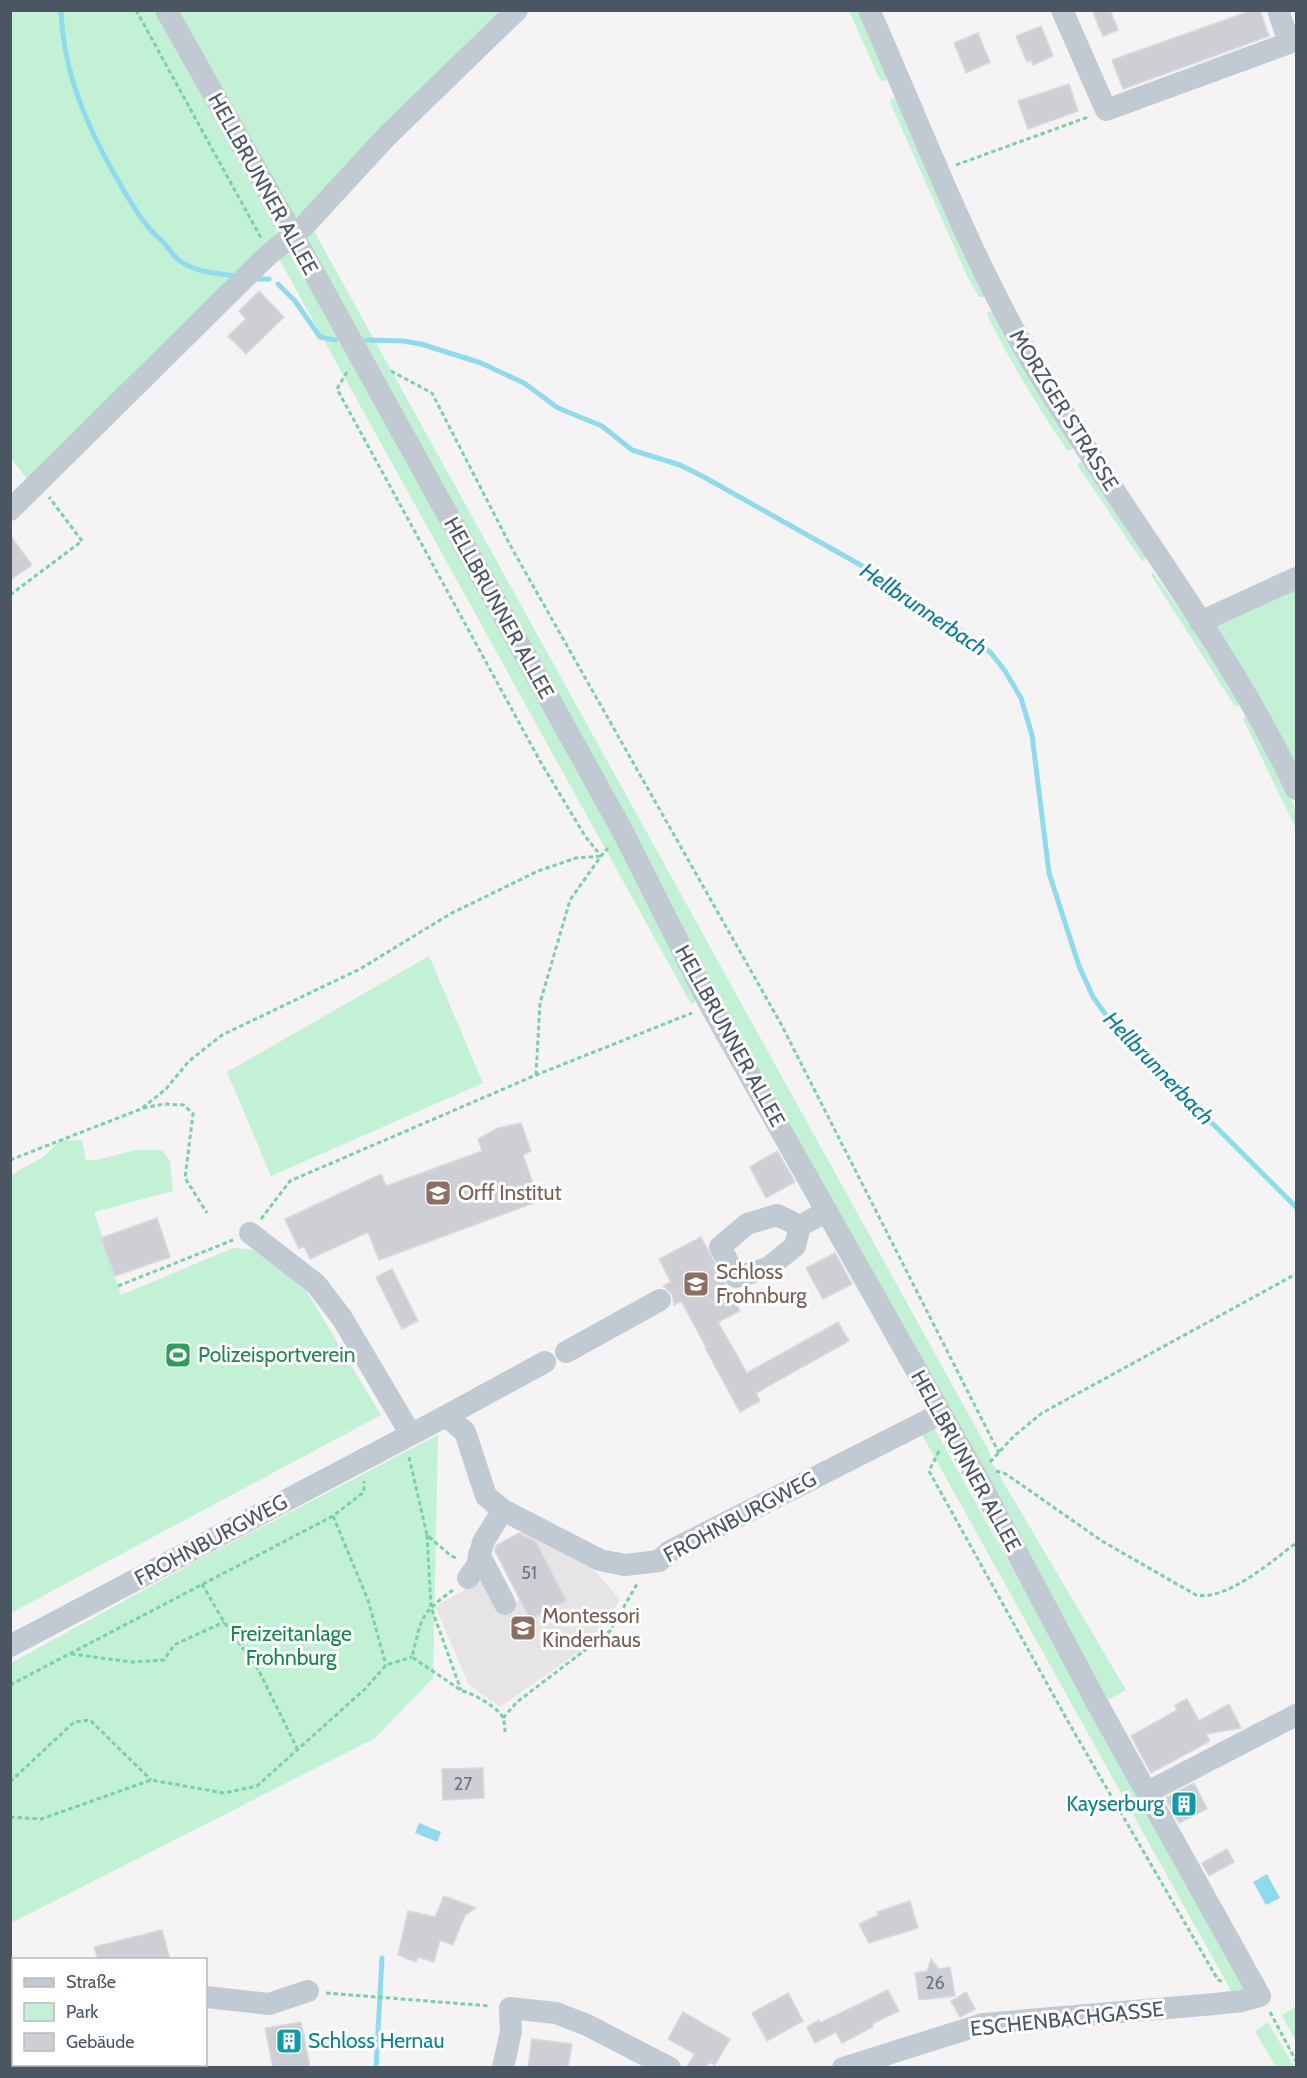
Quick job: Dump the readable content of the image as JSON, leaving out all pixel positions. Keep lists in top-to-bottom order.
{
  "streets": {
    "street": [
      "HELLBRUNNER ALLEE",
      "MORZGER STRASSE",
      "FROHNBURGWEG",
      "ESCHENBACHGASSE"
    ]
  },
  "crossings": [
    ["HELLBRUNNER ALLEE", "FROHNBURGWEG"],
    ["HELLBRUNNER ALLEE", "ESCHENBACHGASSE"]
  ],
  "water": ["Hellbrunnerbach"],
  "parks": ["Freizeitanlage Frohnburg"],
  "places": {
    "school or university": ["Orff Institut", "Schloss Frohnburg", "Montessori Kinderhaus"],
    "sports": ["Polizeisportverein"],
    "building": ["Kayserburg", "Schloss Hernau"]
  },
  "house_numbers": ["51", "27", "26"],
  "legend": ["Straße", "Park", "Gebäude"]
}
